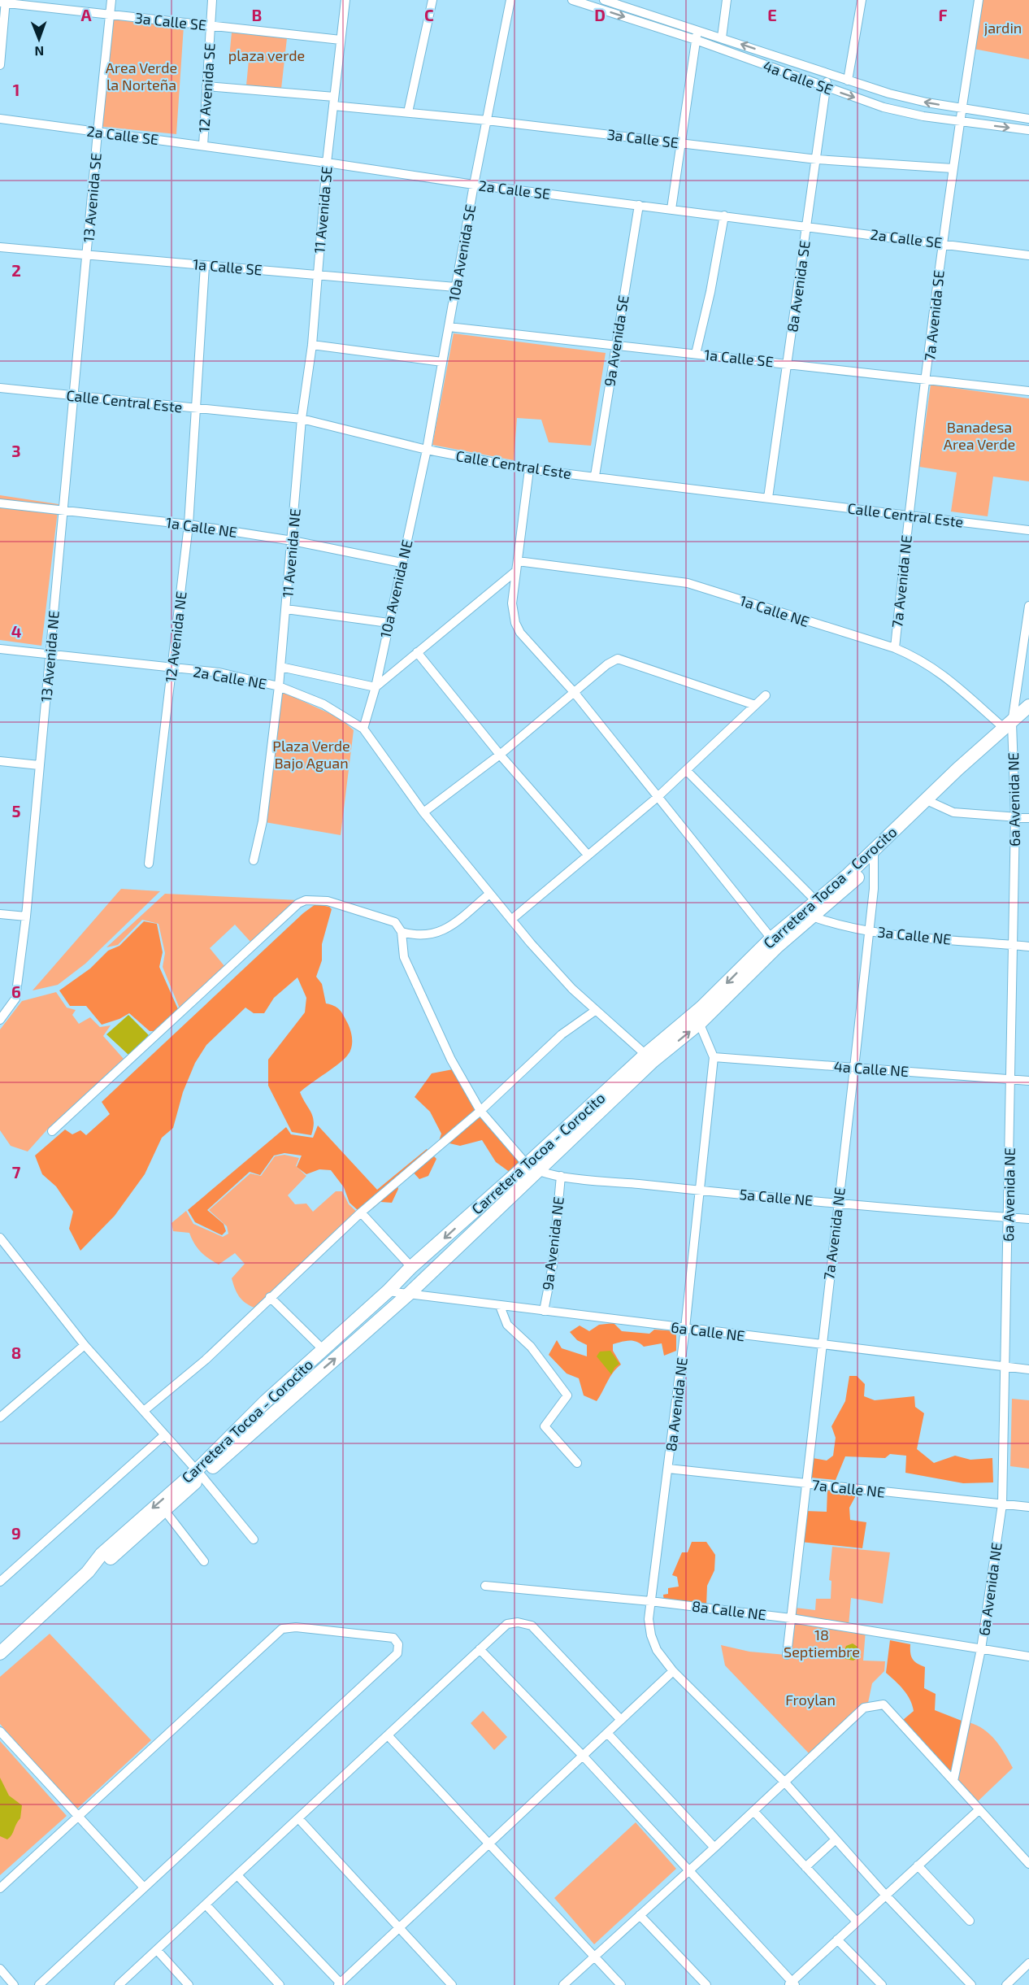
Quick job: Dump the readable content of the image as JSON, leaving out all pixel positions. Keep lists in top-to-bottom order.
{
  "streets": {
    "main road": ["Carretera Tocoa - Corocito"],
    "street": [
      "3a Calle SE",
      "4a Calle SE",
      "12 Avenida SE",
      "2a Calle SE",
      "13 Avenida SE",
      "11 Avenida SE",
      "10a Avenida SE",
      "1a Calle SE",
      "8a Avenida SE",
      "7a Avenida SE",
      "9a Avenida SE",
      "Calle Central Este",
      "1a Calle NE",
      "11 Avenida NE",
      "7a Avenida NE",
      "10a Avenida NE",
      "12 Avenida NE",
      "13 Avenida NE",
      "2a Calle NE",
      "6a Avenida NE",
      "3a Calle NE",
      "4a Calle NE",
      "5a Calle NE",
      "9a Avenida NE",
      "6a Calle NE",
      "8a Avenida NE",
      "7a Calle NE",
      "8a Calle NE"
    ]
  },
  "crossings": [
    ["3a Calle SE", "12 Avenida SE"],
    ["3a Calle SE", "13 Avenida SE"],
    ["3a Calle SE", "11 Avenida SE"],
    ["3a Calle SE", "10a Avenida SE"],
    ["3a Calle SE", "8a Avenida SE"],
    ["3a Calle SE", "7a Avenida SE"],
    ["4a Calle SE", "8a Avenida SE"],
    ["4a Calle SE", "7a Avenida SE"],
    ["12 Avenida SE", "2a Calle SE"],
    ["2a Calle SE", "13 Avenida SE"],
    ["2a Calle SE", "11 Avenida SE"],
    ["2a Calle SE", "10a Avenida SE"],
    ["2a Calle SE", "8a Avenida SE"],
    ["2a Calle SE", "7a Avenida SE"],
    ["2a Calle SE", "9a Avenida SE"],
    ["13 Avenida SE", "1a Calle SE"],
    ["13 Avenida SE", "Calle Central Este"],
    ["13 Avenida SE", "13 Avenida NE"],
    ["11 Avenida SE", "1a Calle SE"],
    ["11 Avenida SE", "Calle Central Este"],
    ["11 Avenida SE", "11 Avenida NE"],
    ["10a Avenida SE", "1a Calle SE"],
    ["10a Avenida SE", "Calle Central Este"],
    ["10a Avenida SE", "10a Avenida NE"],
    ["1a Calle SE", "8a Avenida SE"],
    ["1a Calle SE", "7a Avenida SE"],
    ["1a Calle SE", "9a Avenida SE"],
    ["8a Avenida SE", "Calle Central Este"],
    ["7a Avenida SE", "Calle Central Este"],
    ["7a Avenida SE", "7a Avenida NE"],
    ["9a Avenida SE", "Calle Central Este"],
    ["Calle Central Este", "11 Avenida NE"],
    ["Calle Central Este", "7a Avenida NE"],
    ["Calle Central Este", "10a Avenida NE"],
    ["Calle Central Este", "12 Avenida NE"],
    ["Calle Central Este", "13 Avenida NE"],
    ["1a Calle NE", "11 Avenida NE"],
    ["1a Calle NE", "7a Avenida NE"],
    ["1a Calle NE", "10a Avenida NE"],
    ["1a Calle NE", "12 Avenida NE"],
    ["1a Calle NE", "13 Avenida NE"],
    ["1a Calle NE", "6a Avenida NE"],
    ["1a Calle NE", "Carretera Tocoa - Corocito"],
    ["11 Avenida NE", "2a Calle NE"],
    ["7a Avenida NE", "Carretera Tocoa - Corocito"],
    ["7a Avenida NE", "3a Calle NE"],
    ["7a Avenida NE", "4a Calle NE"],
    ["7a Avenida NE", "5a Calle NE"],
    ["7a Avenida NE", "6a Calle NE"],
    ["7a Avenida NE", "7a Calle NE"],
    ["7a Avenida NE", "8a Calle NE"],
    ["10a Avenida NE", "2a Calle NE"],
    ["12 Avenida NE", "2a Calle NE"],
    ["13 Avenida NE", "2a Calle NE"],
    ["6a Avenida NE", "Carretera Tocoa - Corocito"],
    ["6a Avenida NE", "3a Calle NE"],
    ["6a Avenida NE", "4a Calle NE"],
    ["6a Avenida NE", "5a Calle NE"],
    ["6a Avenida NE", "6a Calle NE"],
    ["6a Avenida NE", "7a Calle NE"],
    ["6a Avenida NE", "8a Calle NE"],
    ["Carretera Tocoa - Corocito", "3a Calle NE"],
    ["Carretera Tocoa - Corocito", "5a Calle NE"],
    ["Carretera Tocoa - Corocito", "6a Calle NE"],
    ["4a Calle NE", "8a Avenida NE"],
    ["5a Calle NE", "9a Avenida NE"],
    ["5a Calle NE", "8a Avenida NE"],
    ["9a Avenida NE", "6a Calle NE"],
    ["6a Calle NE", "8a Avenida NE"],
    ["8a Avenida NE", "7a Calle NE"],
    ["8a Avenida NE", "8a Calle NE"]
  ],
  "parks": [
    "jardin",
    "plaza verde",
    "Area Verde la Norteña",
    "Banadesa Area Verde",
    "Plaza Verde Bajo Aguan",
    "18 Septiembre",
    "Froylan"
  ],
  "north": "bottom",
  "grid": {
    "columns": [
      "A",
      "B",
      "C",
      "D",
      "E",
      "F"
    ],
    "rows": [
      "1",
      "2",
      "3",
      "4",
      "5",
      "6",
      "7",
      "8",
      "9"
    ]
  }
}
